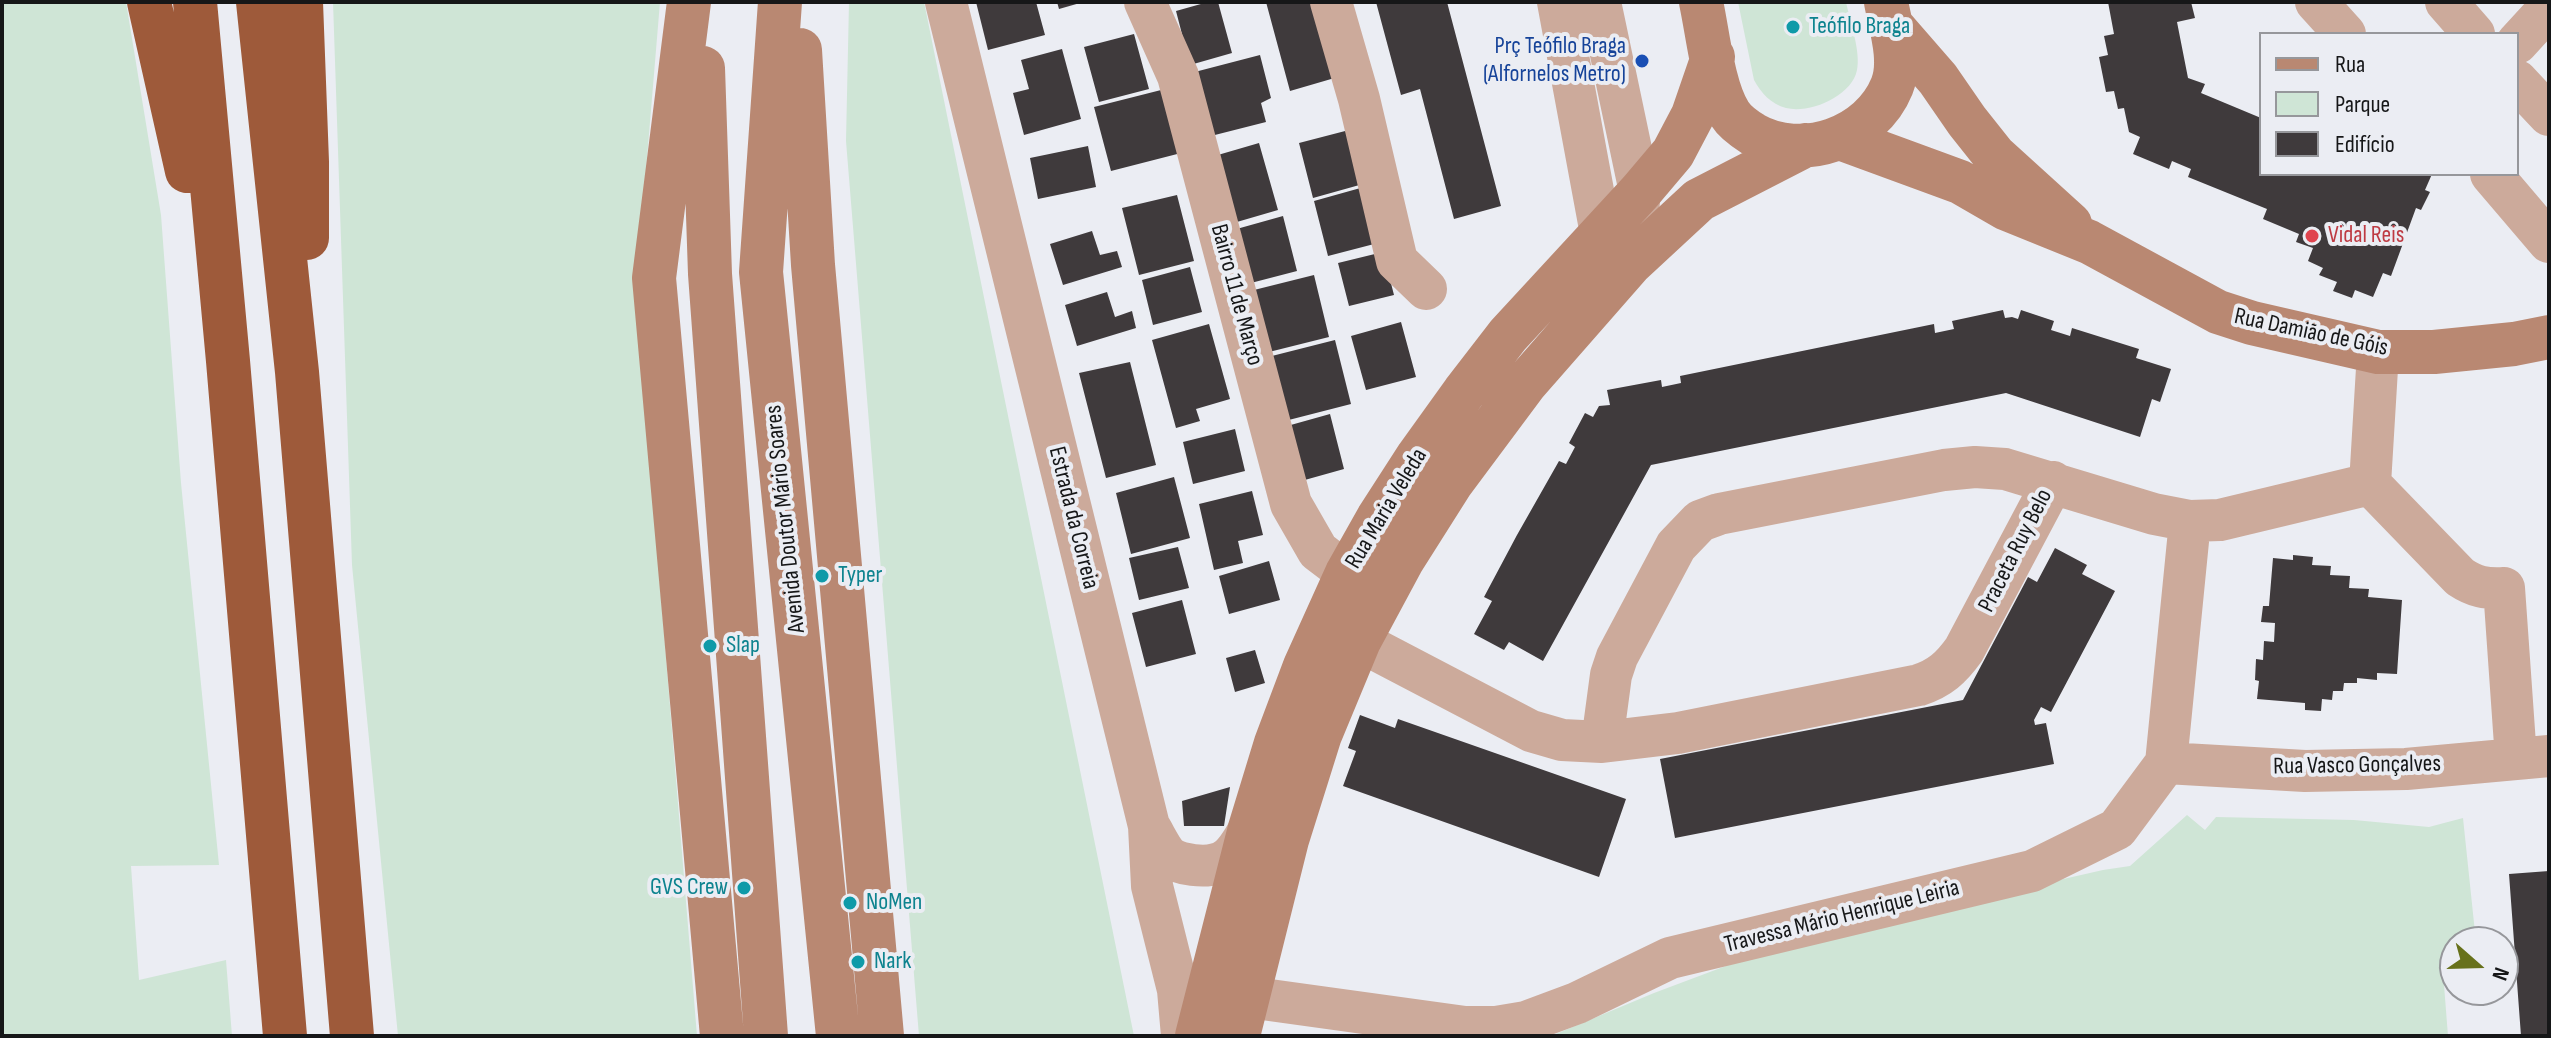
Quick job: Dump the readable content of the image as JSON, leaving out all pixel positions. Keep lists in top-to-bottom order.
{
  "streets": {
    "main road": ["Rua Damião de Góis", "Rua Maria Veleda", "Avenida Doutor Mário Soares"],
    "street": [
      "Bairro 11 de Março",
      "Estrada da Correia",
      "Praceta Ruy Belo",
      "Rua Vasco Gonçalves",
      "Travessa Mário Henrique Leiria"
    ]
  },
  "crossings": [
    ["Bairro 11 de Março", "Rua Maria Veleda"],
    ["Rua Damião de Góis", "Rua Maria Veleda"],
    ["Rua Maria Veleda", "Travessa Mário Henrique Leiria"],
    ["Rua Vasco Gonçalves", "Travessa Mário Henrique Leiria"]
  ],
  "places": [
    "Teófilo Braga",
    "Prç Teófilo Braga (Alfornelos Metro)",
    "Vidal Reis",
    "Typer",
    "Slap",
    "GVS Crew",
    "NoMen",
    "Nark"
  ],
  "legend": ["Rua", "Parque", "Edifício"],
  "north": "right"
}
